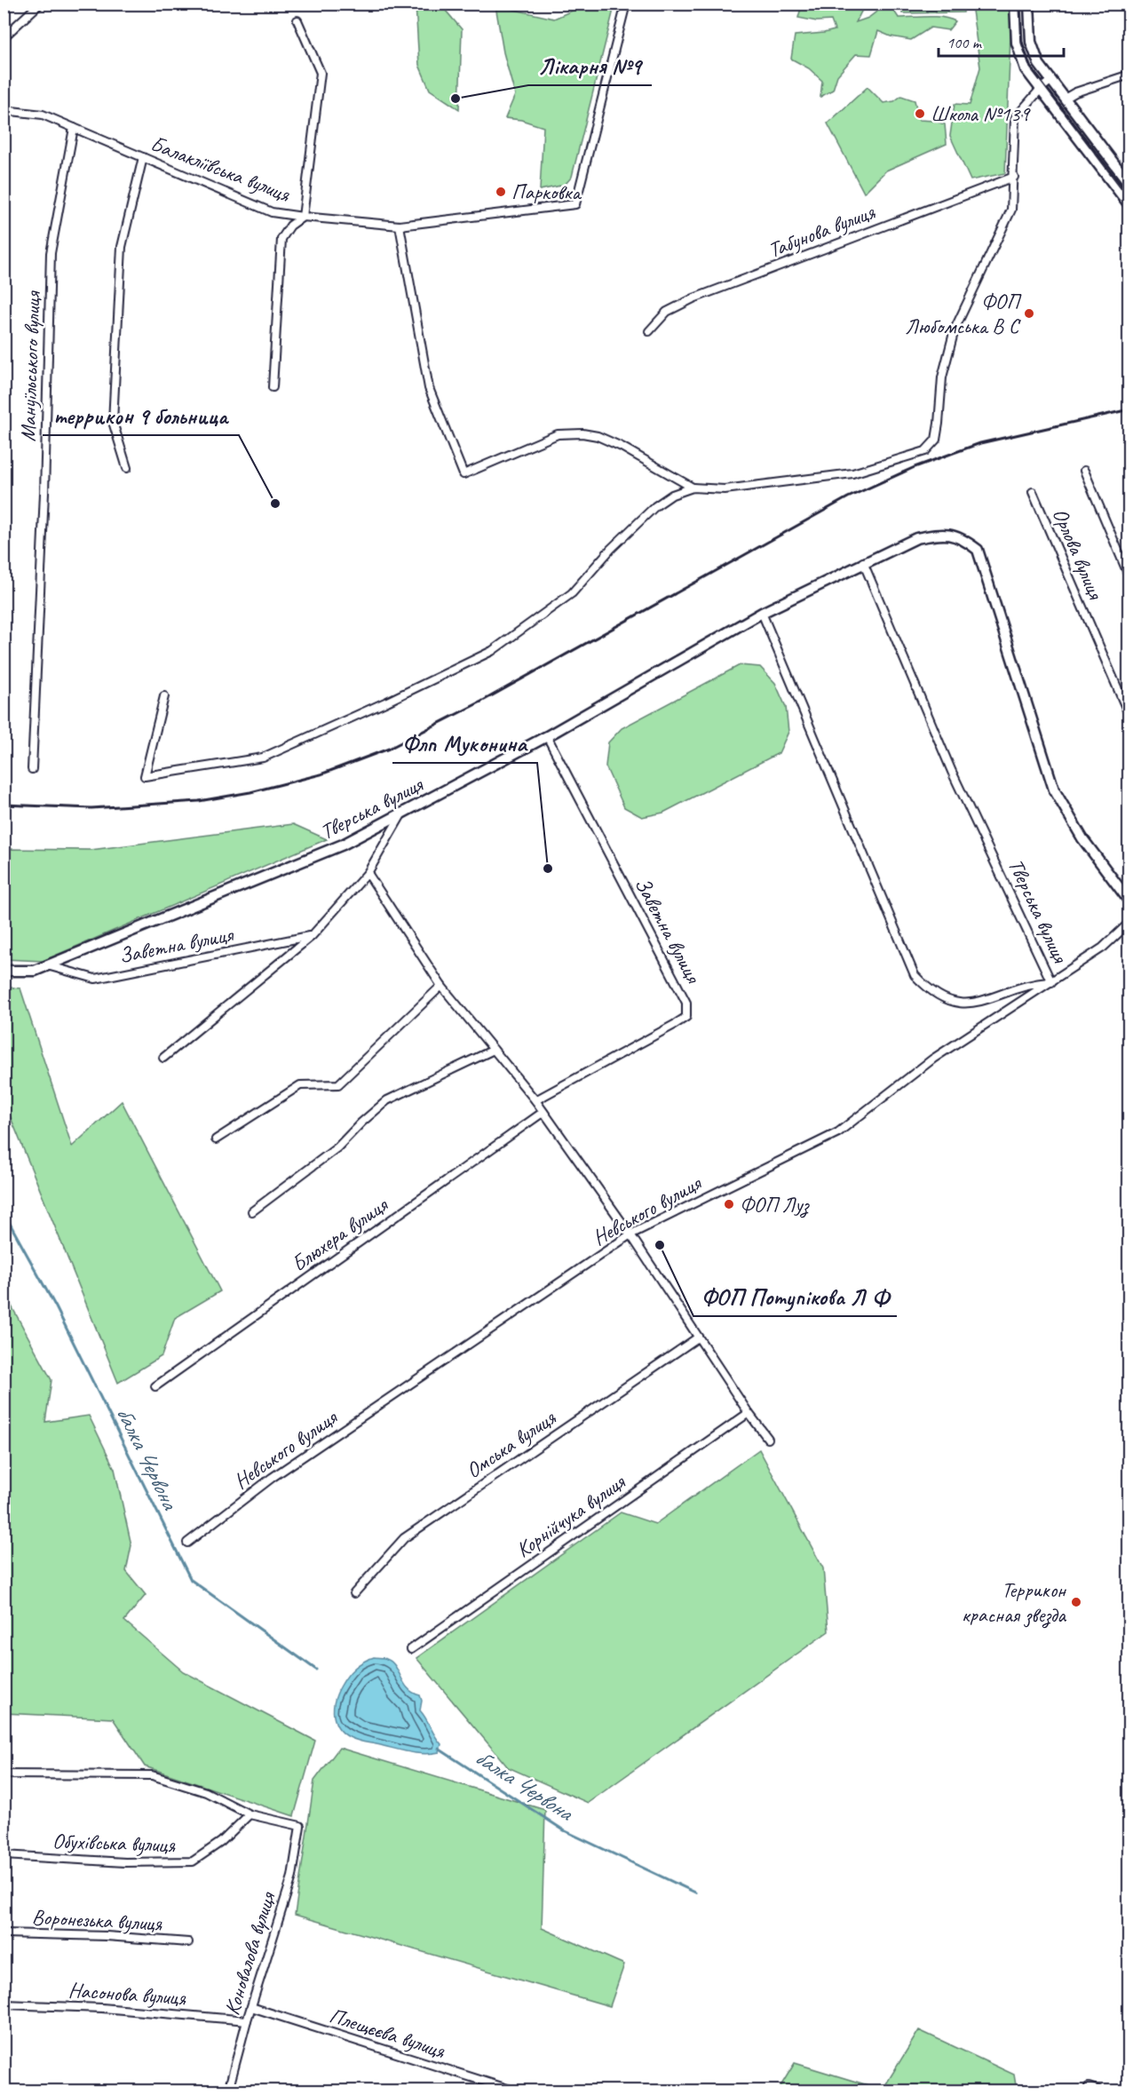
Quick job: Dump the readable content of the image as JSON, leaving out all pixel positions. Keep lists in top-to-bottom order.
{
  "streets": {
    "main road": ["Тверська вулиця"],
    "street": [
      "Балакліївська вулиця",
      "Табунова вулиця",
      "Мануїльського вулиця",
      "Орлова вулиця",
      "Заветна вулиця",
      "Невського вулиця",
      "Блюхера вулиця",
      "Омська вулиця",
      "Корнійчука вулиця",
      "Обухівська вулиця",
      "Воронезька вулиця",
      "Коновалова вулиця",
      "Насонова вулиця",
      "Плещєєва вулиця"
    ]
  },
  "crossings": [
    ["Балакліївська вулиця", "Мануїльського вулиця"],
    ["Тверська вулиця", "Заветна вулиця"],
    ["Тверська вулиця", "Невського вулиця"],
    ["Обухівська вулиця", "Коновалова вулиця"],
    ["Коновалова вулиця", "Насонова вулиця"],
    ["Коновалова вулиця", "Плещєєва вулиця"]
  ],
  "water": ["балка Червона"],
  "places": [
    "Лікарня №9",
    "Школа №139",
    "Парковка",
    "ФОП Любомська В С",
    "террикон 9 больница",
    "Флп Муконина",
    "ФОП Луз",
    "ФОП Потупікова Л Ф",
    "Террикон красная звезда"
  ],
  "scale_bar": "100 m"
}
